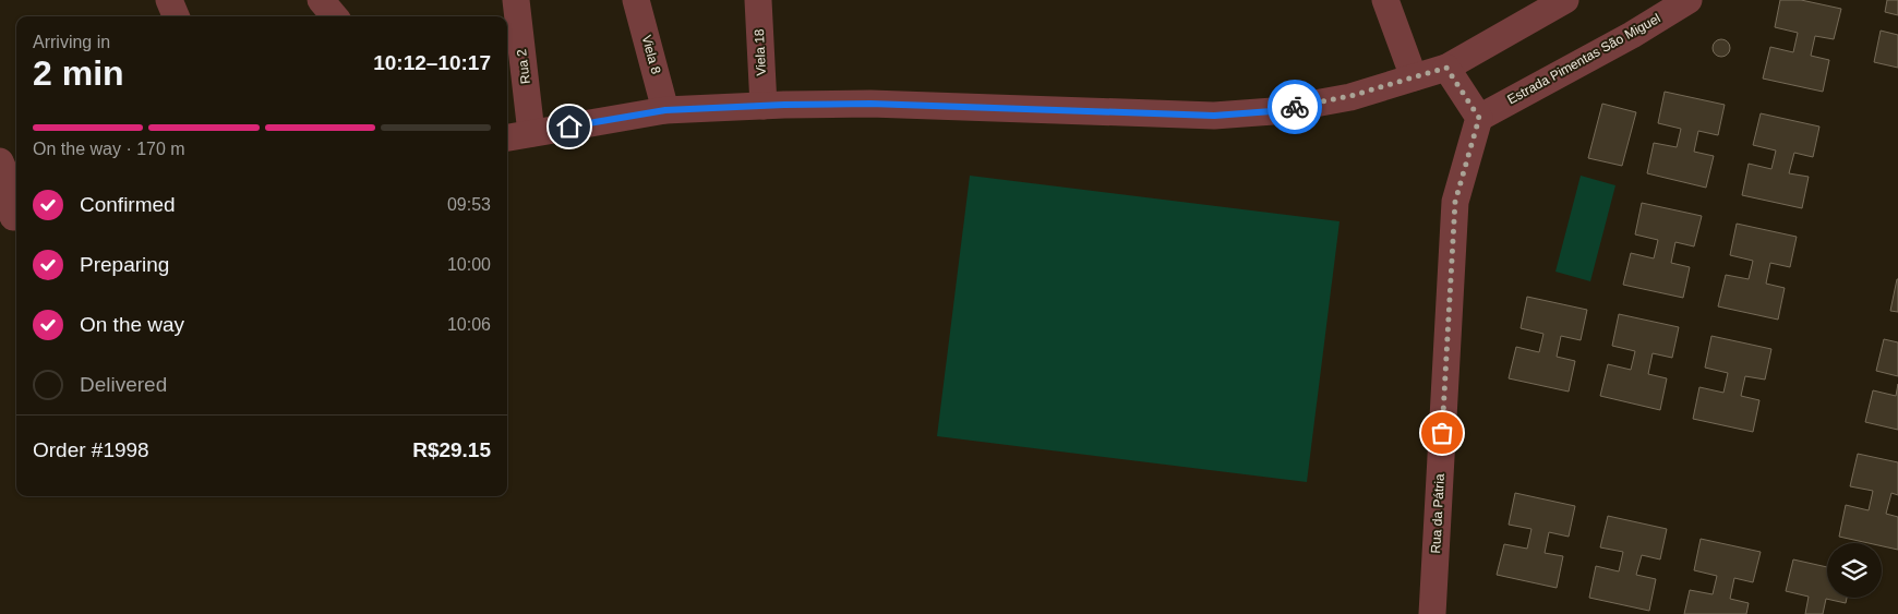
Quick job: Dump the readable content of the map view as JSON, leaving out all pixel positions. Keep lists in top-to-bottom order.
{
  "streets": {
    "street": [
      "Viela 18",
      "Viela 8",
      "Estrada Pimentas São Miguel",
      "Rua 2",
      "Rua da Pátria"
    ]
  },
  "crossings": [
    ["Estrada Pimentas São Miguel", "Rua da Pátria"]
  ],
  "page": {
    "heading": ["2 min", "Arriving in", "10:12–10:17"],
    "panel": ["Order #1998", "R$29.15"],
    "bar": "On the way · 170 m",
    "list": [
      ["Confirmed", "09:53"],
      ["Preparing", "10:00"],
      ["On the way", "10:06"],
      "Delivered"
    ]
  }
}
